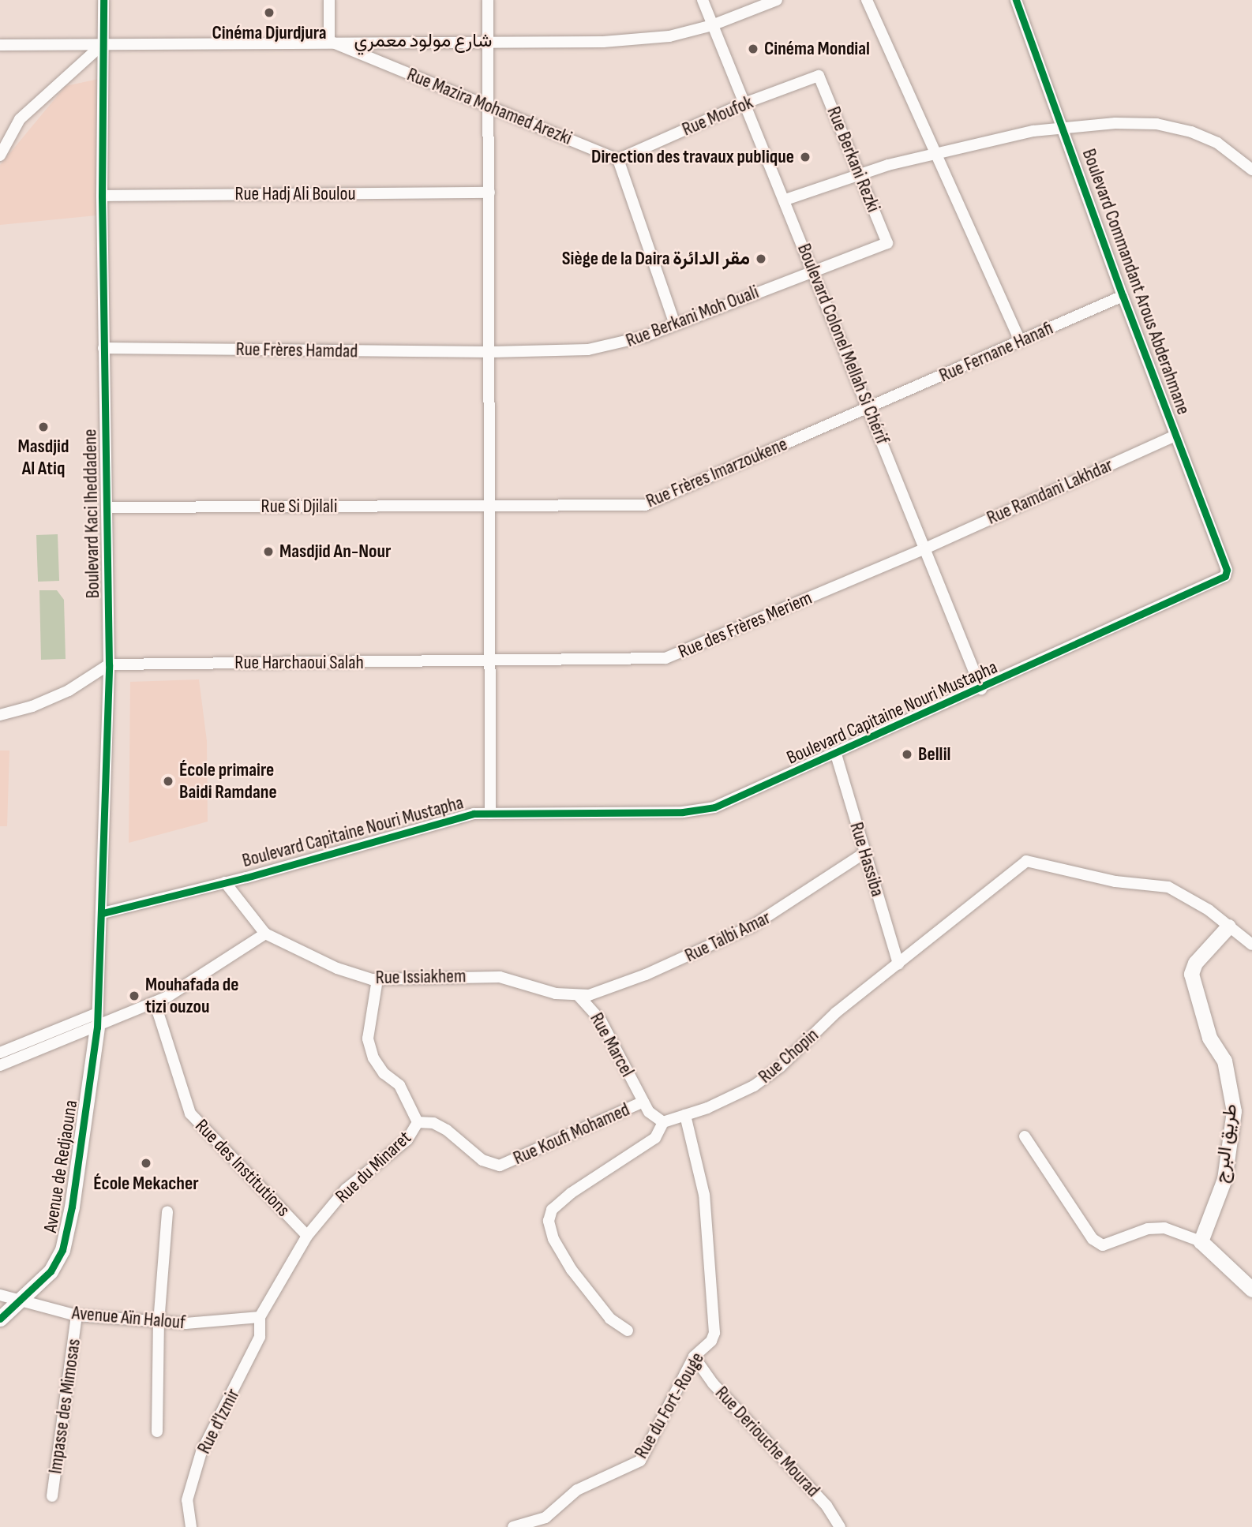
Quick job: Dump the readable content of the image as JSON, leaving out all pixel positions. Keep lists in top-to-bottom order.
{
  "streets": {
    "street": [
      "شارع مولود معمري",
      "Rue Mazira Mohamed Arezki",
      "Rue Moufok",
      "Rue Berkani Rezki",
      "Rue Hadj Ali Boulou",
      "Boulevard Commandant Arous Abderahmane",
      "Rue Berkani Moh Ouali",
      "Boulevard Colonel Mellah Si Chérif",
      "Rue Frères Hamdad",
      "Rue Fernane Hanafi",
      "Rue Frères Imarzoukene",
      "Rue Ramdani Lakhdar",
      "Rue Si Djilali",
      "Boulevard Kaci Iheddadene",
      "Rue des Frères Meriem",
      "Rue Harchaoui Salah",
      "Boulevard Capitaine Nouri Mustapha",
      "Rue Hassiba",
      "Rue Talbi Amar",
      "Rue Issiakhem",
      "Rue Marcel",
      "Rue Chopin",
      "Rue Koufi Mohamed",
      "طريق البرج",
      "Avenue de Redjaouna",
      "Rue du Minaret",
      "Rue des Institutions",
      "Avenue Aïn Halouf",
      "Rue du Fort-Rouge",
      "Impasse des Mimosas",
      "Rue d'Izmir",
      "Rue Deriouche Mourad"
    ]
  },
  "crossings": [
    ["شارع مولود معمري", "Rue Mazira Mohamed Arezki"],
    ["شارع مولود معمري", "Boulevard Colonel Mellah Si Chérif"],
    ["شارع مولود معمري", "Boulevard Kaci Iheddadene"],
    ["Rue Mazira Mohamed Arezki", "Rue Moufok"],
    ["Rue Moufok", "Rue Berkani Rezki"],
    ["Rue Moufok", "Boulevard Colonel Mellah Si Chérif"],
    ["Rue Berkani Rezki", "Rue Berkani Moh Ouali"],
    ["Rue Hadj Ali Boulou", "Boulevard Kaci Iheddadene"],
    ["Boulevard Commandant Arous Abderahmane", "Rue Fernane Hanafi"],
    ["Boulevard Commandant Arous Abderahmane", "Rue Ramdani Lakhdar"],
    ["Boulevard Commandant Arous Abderahmane", "Boulevard Capitaine Nouri Mustapha"],
    ["Rue Berkani Moh Ouali", "Boulevard Colonel Mellah Si Chérif"],
    ["Rue Berkani Moh Ouali", "Rue Frères Hamdad"],
    ["Boulevard Colonel Mellah Si Chérif", "Rue Fernane Hanafi"],
    ["Boulevard Colonel Mellah Si Chérif", "Rue Frères Imarzoukene"],
    ["Boulevard Colonel Mellah Si Chérif", "Rue Ramdani Lakhdar"],
    ["Boulevard Colonel Mellah Si Chérif", "Rue des Frères Meriem"],
    ["Boulevard Colonel Mellah Si Chérif", "Boulevard Capitaine Nouri Mustapha"],
    ["Rue Frères Hamdad", "Boulevard Kaci Iheddadene"],
    ["Rue Fernane Hanafi", "Rue Frères Imarzoukene"],
    ["Rue Frères Imarzoukene", "Rue Si Djilali"],
    ["Rue Ramdani Lakhdar", "Rue des Frères Meriem"],
    ["Rue Si Djilali", "Boulevard Kaci Iheddadene"],
    ["Boulevard Kaci Iheddadene", "Rue Harchaoui Salah"],
    ["Boulevard Kaci Iheddadene", "Boulevard Capitaine Nouri Mustapha"],
    ["Boulevard Kaci Iheddadene", "Avenue de Redjaouna"],
    ["Rue des Frères Meriem", "Rue Harchaoui Salah"],
    ["Boulevard Capitaine Nouri Mustapha", "Rue Hassiba"],
    ["Rue Hassiba", "Rue Talbi Amar"],
    ["Rue Hassiba", "Rue Chopin"],
    ["Rue Talbi Amar", "Rue Issiakhem"],
    ["Rue Talbi Amar", "Rue Marcel"],
    ["Rue Issiakhem", "Rue Marcel"],
    ["Rue Issiakhem", "Rue du Minaret"],
    ["Rue Marcel", "Rue Chopin"],
    ["Rue Marcel", "Rue Koufi Mohamed"],
    ["Rue Chopin", "طريق البرج"],
    ["Rue Chopin", "Rue du Fort-Rouge"],
    ["Rue Koufi Mohamed", "Rue du Minaret"],
    ["Avenue de Redjaouna", "Avenue Aïn Halouf"],
    ["Rue du Minaret", "Rue des Institutions"],
    ["Rue du Minaret", "Avenue Aïn Halouf"],
    ["Rue du Minaret", "Rue d'Izmir"],
    ["Avenue Aïn Halouf", "Impasse des Mimosas"],
    ["Avenue Aïn Halouf", "Rue d'Izmir"],
    ["Rue du Fort-Rouge", "Rue Deriouche Mourad"]
  ],
  "places": [
    "Cinéma Djurdjura",
    "Cinéma Mondial",
    "Direction des travaux publique",
    "Siège de la Daira مقر الدائرة",
    "Masdjid Al Atiq",
    "Masdjid An-Nour",
    "Bellil",
    "École primaire Baidi Ramdane",
    "Mouhafada de tizi ouzou",
    "École Mekacher"
  ]
}
